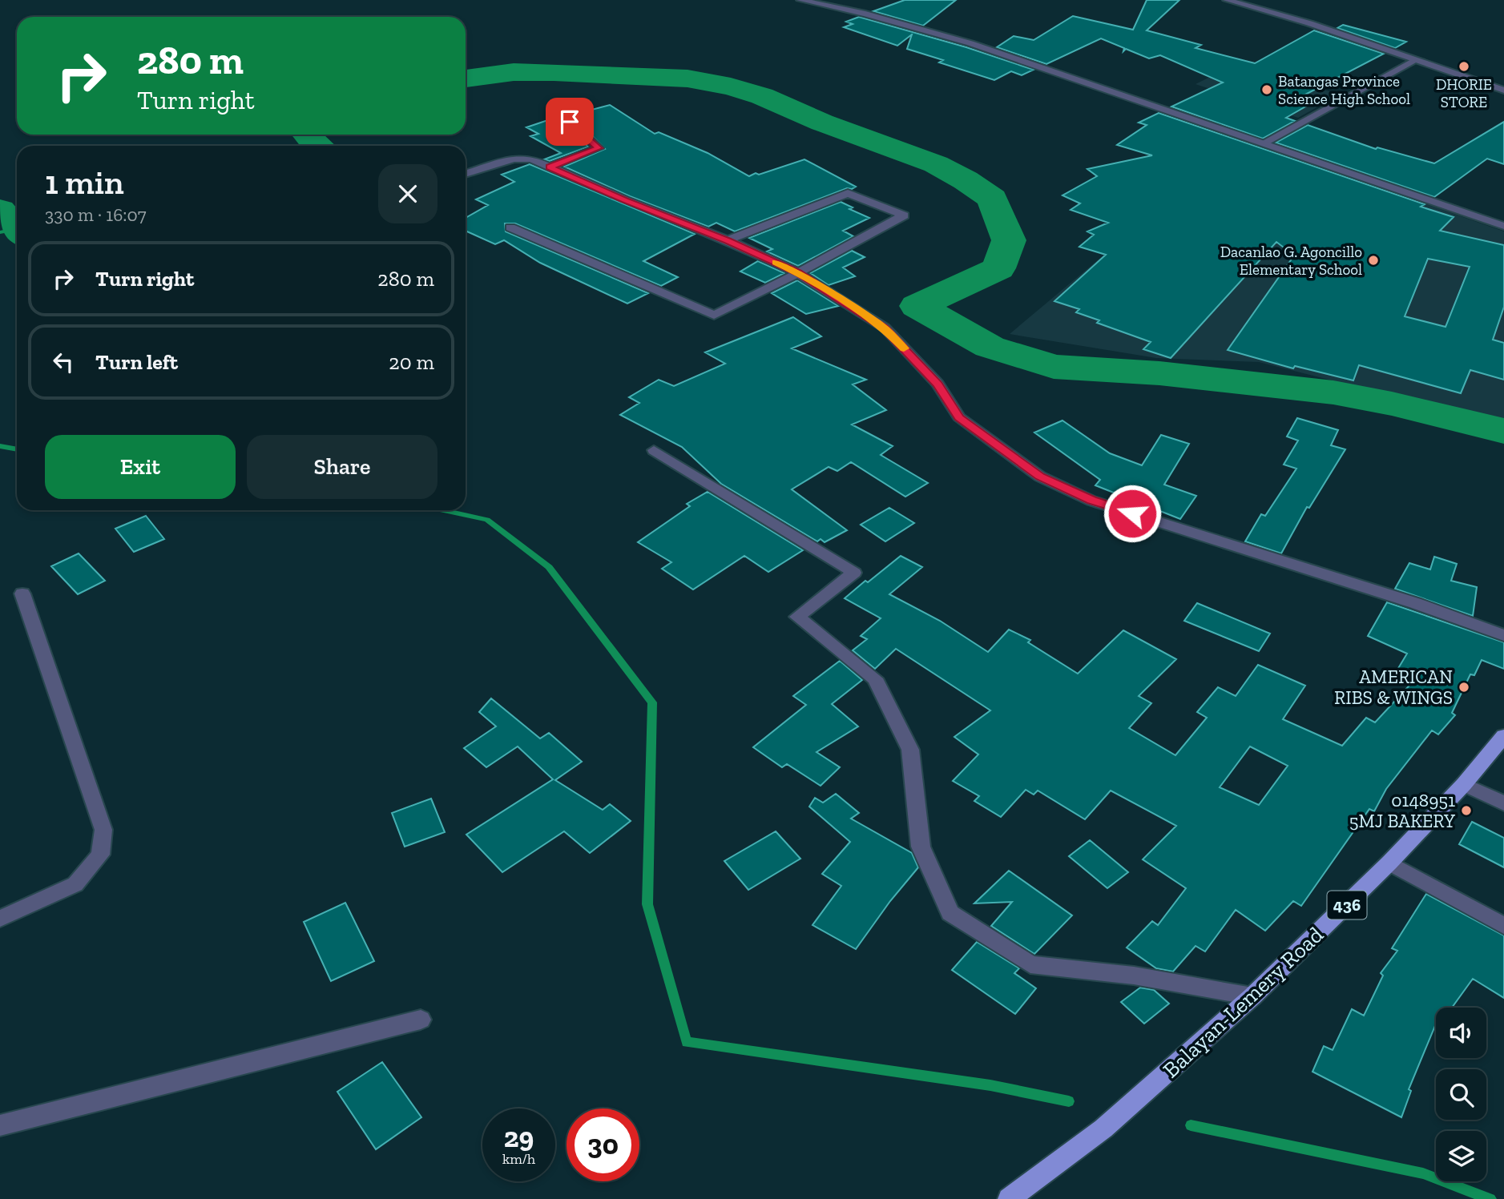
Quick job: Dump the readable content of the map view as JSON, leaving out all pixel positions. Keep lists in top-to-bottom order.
{
  "streets": {
    "main road": ["436", "Balayan-Lemery Road"]
  },
  "places": [
    "DHORIE STORE",
    "Batangas Province Science High School",
    "Dacanlao G. Agoncillo Elementary School",
    "AMERICAN RIBS & WINGS",
    "0148951 5MJ BAKERY"
  ],
  "page": {
    "turn": ["280 m", "Turn right"],
    "heading": ["1 min", "330 m · 16:07"],
    "list": [
      {
        "name": "Turn right",
        "value": "280 m"
      },
      {
        "name": "Turn left",
        "value": "20 m"
      }
    ],
    "buttons": ["Exit", "Share"],
    "speed": "29 km/h",
    "limit": "30"
  }
}
